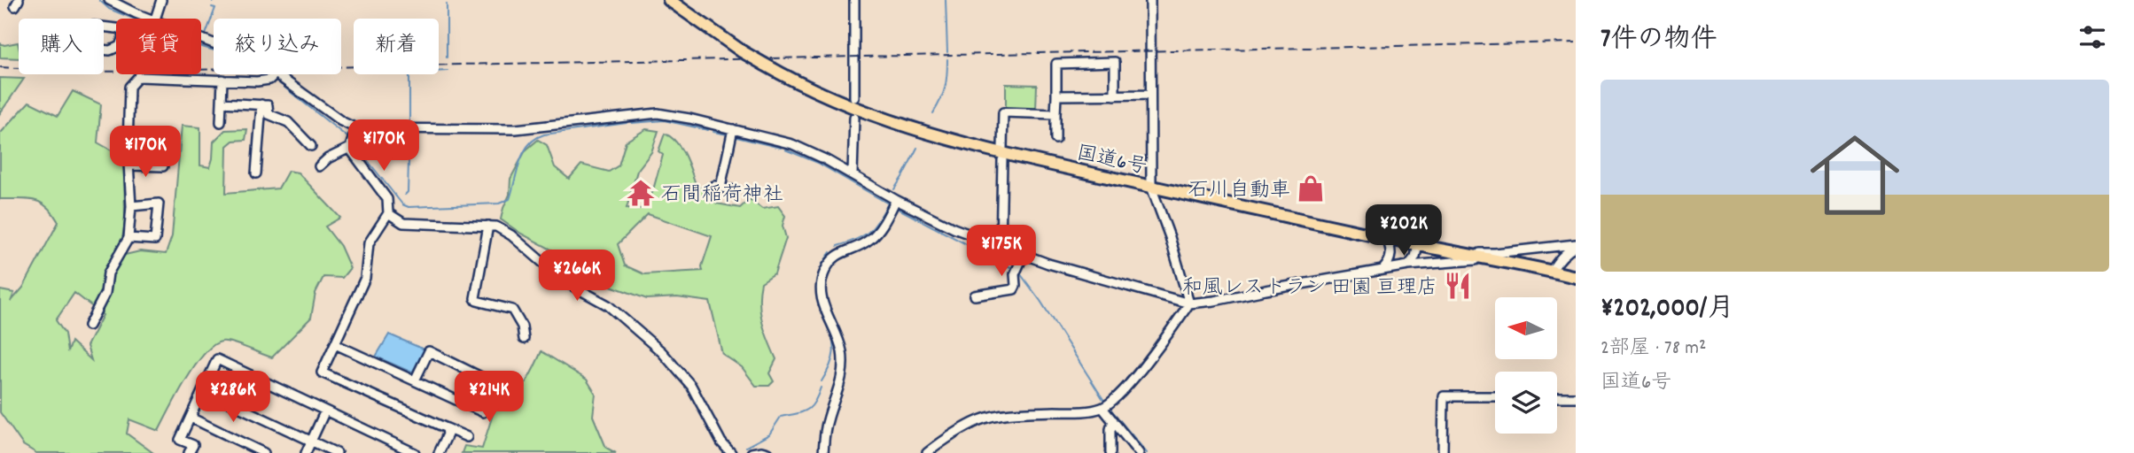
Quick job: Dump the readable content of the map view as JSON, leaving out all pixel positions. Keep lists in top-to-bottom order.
{
  "streets": {
    "highway": ["国道6号"]
  },
  "places": {
    "shop": ["石川自動車"],
    "temple": ["石間稲荷神社"],
    "restaurant": ["和風レストラン 田園 亘理店"]
  },
  "north": "left",
  "page": {
    "heading": "7件の物件",
    "chip": [
      "購入",
      "賃貸",
      "絞り込み",
      "新着"
    ],
    "list": [
      {
        "name": "¥202,000/月",
        "note": "2部屋 · 78 m² · 国道6号"
      }
    ],
    "price": [
      "¥170K",
      "¥170K",
      "¥202K",
      "¥175K",
      "¥266K",
      "¥286K",
      "¥214K"
    ]
  }
}
